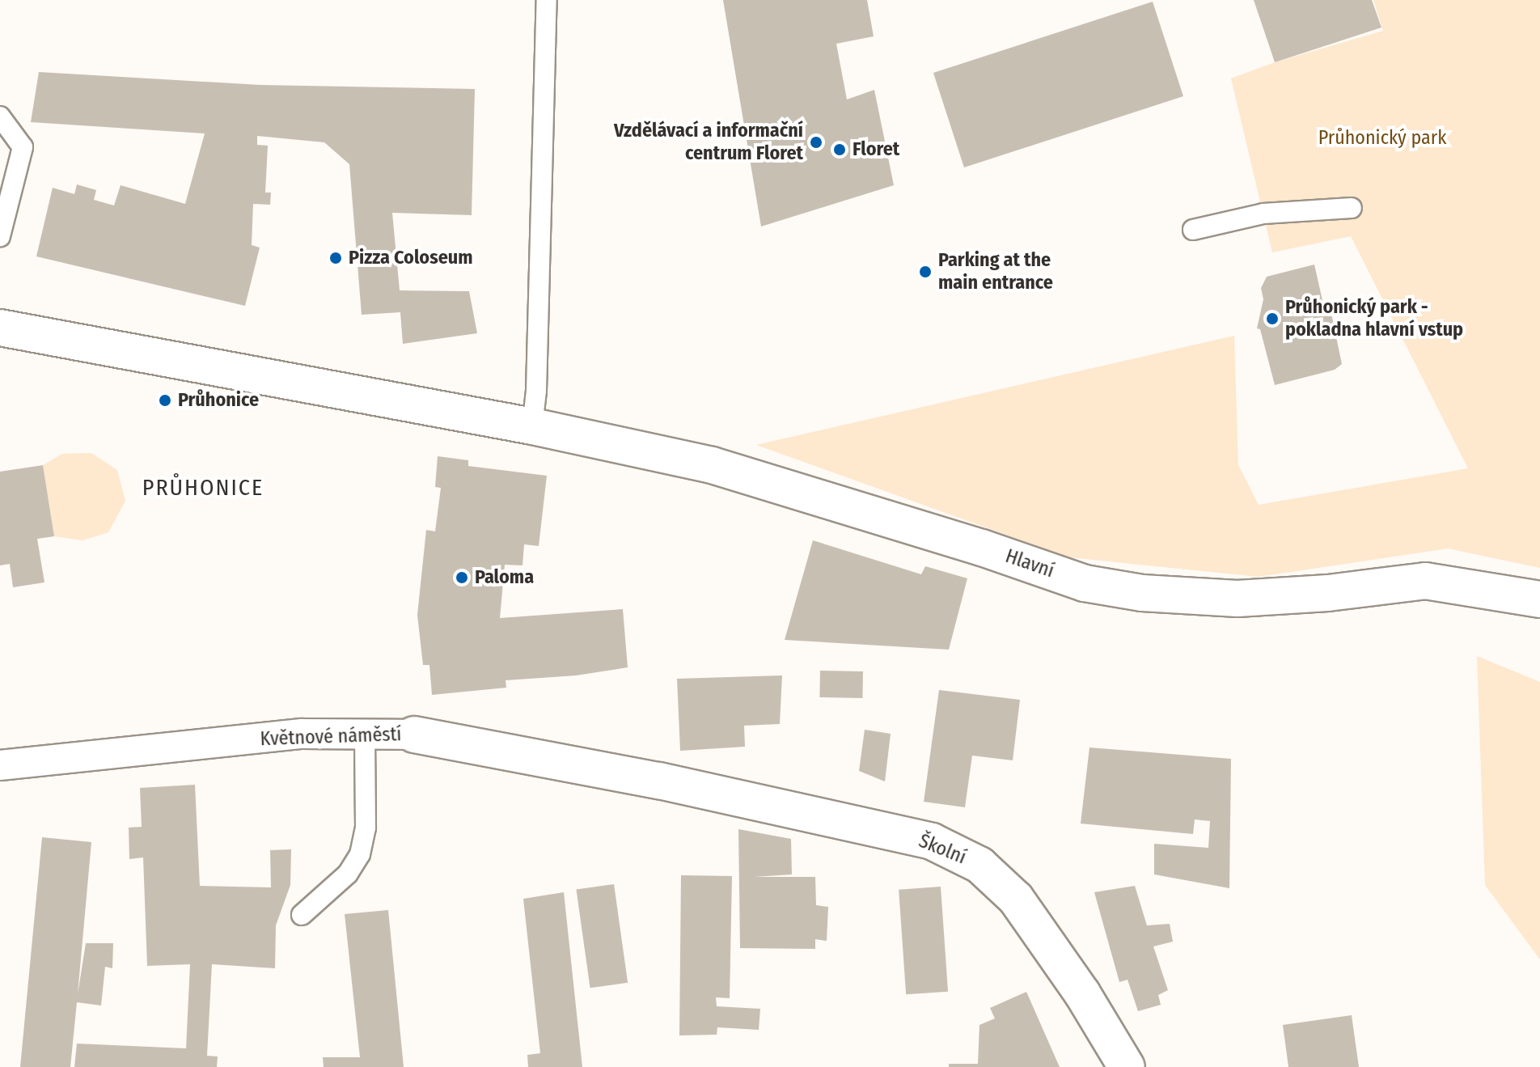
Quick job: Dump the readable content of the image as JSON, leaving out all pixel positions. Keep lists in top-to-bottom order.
{
  "streets": {
    "street": ["Hlavní", "Květnové náměstí", "Školní"]
  },
  "crossings": [
    ["Květnové náměstí", "Školní"]
  ],
  "districts": ["PRŮHONICE"],
  "parks": ["Průhonický park"],
  "places": [
    "Vzdělávací a informační centrum Floret",
    "Floret",
    "Pizza Coloseum",
    "Parking at the main entrance",
    "Průhonický park - pokladna hlavní vstup",
    "Průhonice",
    "Paloma"
  ]
}
